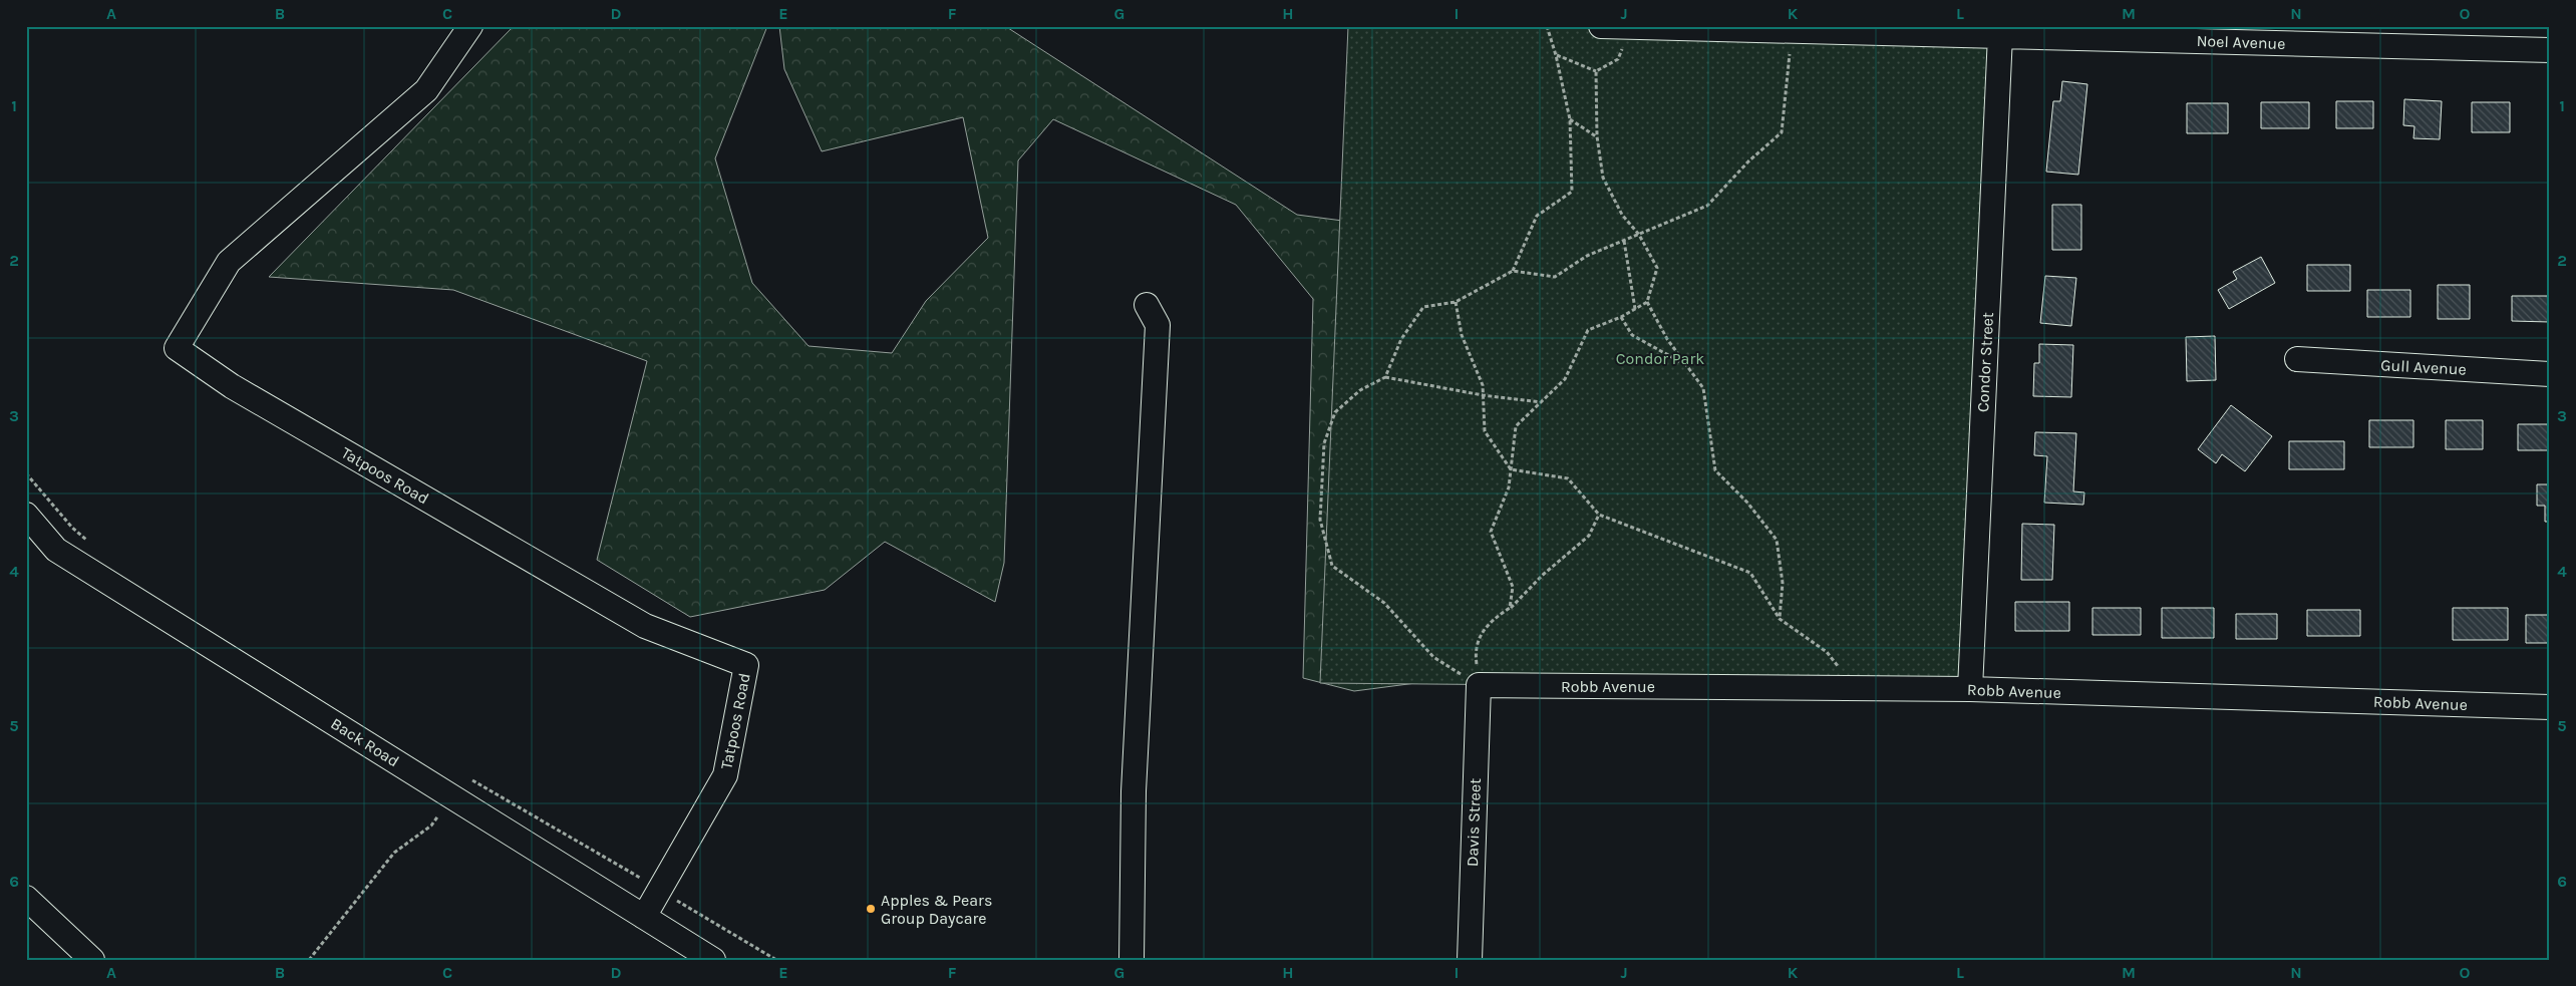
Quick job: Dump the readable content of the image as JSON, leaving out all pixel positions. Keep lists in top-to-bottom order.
{
  "streets": {
    "street": [
      "Noel Avenue",
      "Condor Street",
      "Gull Avenue",
      "Tatpoos Road",
      "Robb Avenue",
      "Back Road",
      "Davis Street"
    ]
  },
  "crossings": [
    ["Noel Avenue", "Condor Street"],
    ["Condor Street", "Robb Avenue"],
    ["Tatpoos Road", "Back Road"],
    ["Robb Avenue", "Davis Street"]
  ],
  "parks": ["Condor Park"],
  "places": ["Apples & Pears Group Daycare"],
  "grid": {
    "columns": [
      "A",
      "B",
      "C",
      "D",
      "E",
      "F",
      "G",
      "H",
      "I",
      "J",
      "K",
      "L",
      "M",
      "N",
      "O"
    ],
    "rows": [
      "1",
      "2",
      "3",
      "4",
      "5",
      "6"
    ]
  }
}
